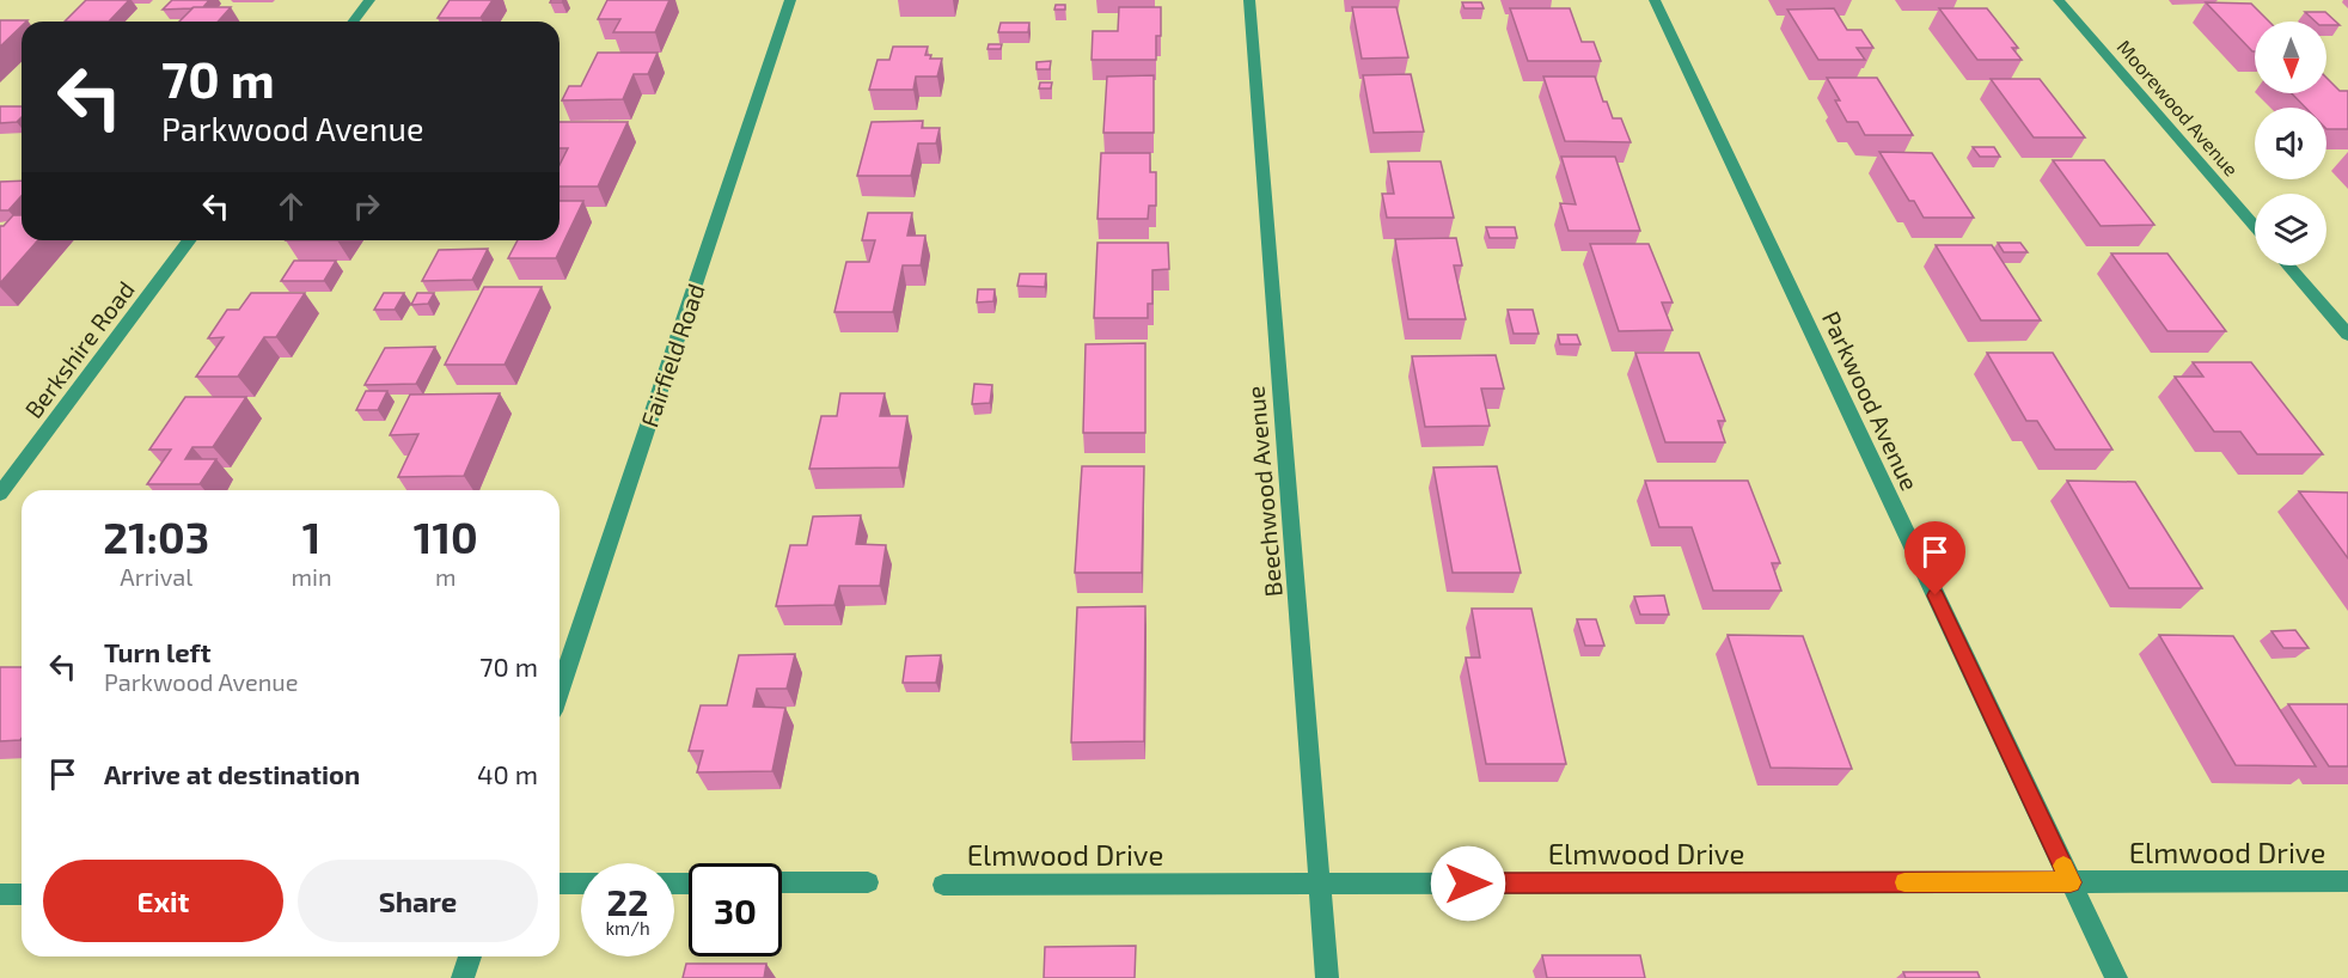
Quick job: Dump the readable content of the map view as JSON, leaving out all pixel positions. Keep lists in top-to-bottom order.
{
  "streets": {
    "street": [
      "Moorewood Avenue",
      "Berkshire Road",
      "Fairfield Road",
      "Parkwood Avenue",
      "Beechwood Avenue",
      "Elmwood Drive"
    ]
  },
  "crossings": [
    ["Parkwood Avenue", "Elmwood Drive"],
    ["Beechwood Avenue", "Elmwood Drive"]
  ],
  "north": "bottom",
  "page": {
    "turn": ["70 m", "Parkwood Avenue"],
    "eta": [
      "21:03",
      "Arrival",
      "1",
      "min",
      "110",
      "m"
    ],
    "list": [
      {
        "name": "Turn left",
        "note": "Parkwood Avenue",
        "value": "70 m"
      },
      {
        "name": "Arrive at destination",
        "value": "40 m"
      }
    ],
    "buttons": ["Exit", "Share"],
    "speed": "22 km/h",
    "limit": "30"
  }
}
